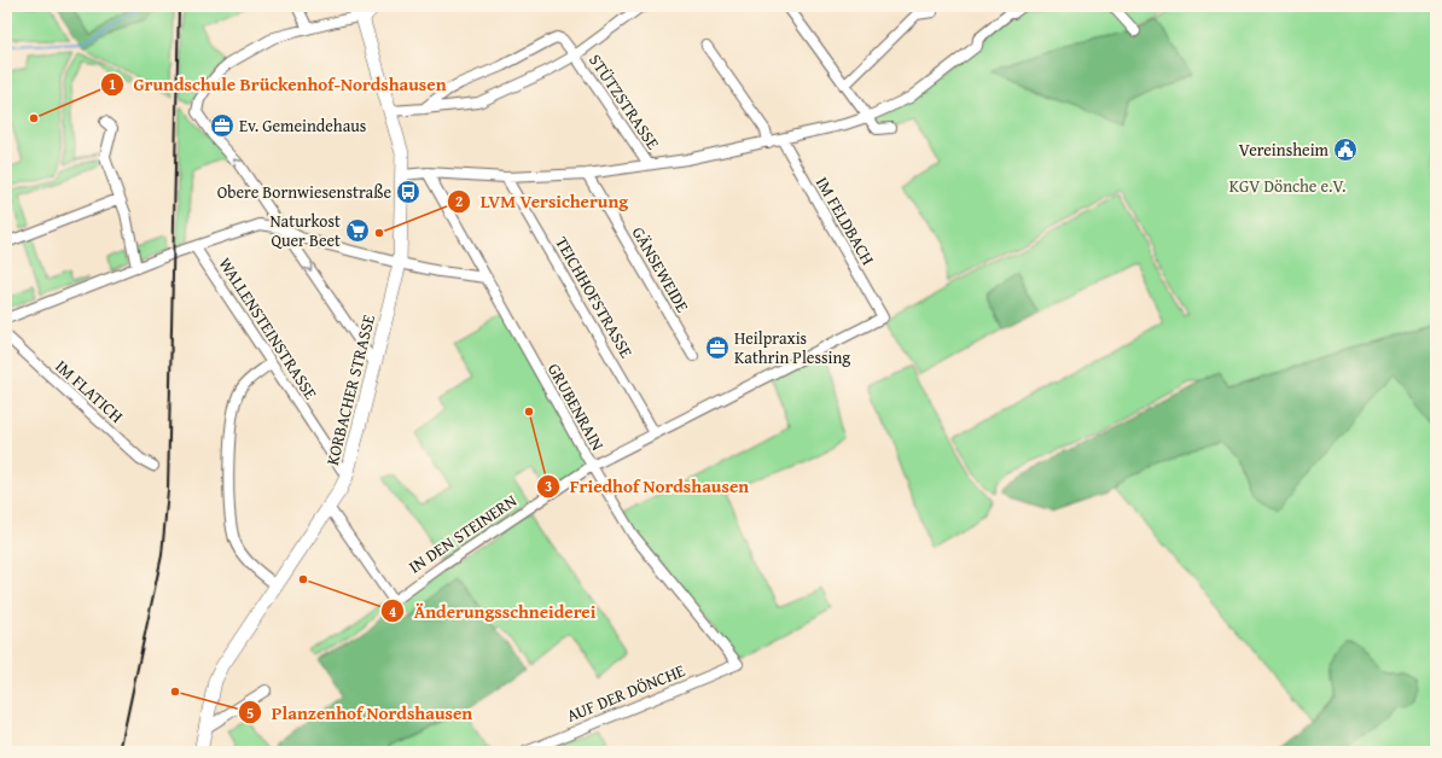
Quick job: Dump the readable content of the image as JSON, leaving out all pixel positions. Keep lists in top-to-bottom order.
{
  "streets": {
    "street": [
      "STÜTZSTRASSE",
      "IM FELDBACH",
      "GÄNSEWEIDE",
      "TEICHHOFSTRASSE",
      "WALLENSTEINSTRASSE",
      "KORBACHER STRASSE",
      "IM FLATICH",
      "GRUBENRAIN",
      "IN DEN STEINERN",
      "AUF DER DÖNCHE"
    ]
  },
  "crossings": [
    ["IM FELDBACH", "IN DEN STEINERN"],
    ["TEICHHOFSTRASSE", "IN DEN STEINERN"],
    ["WALLENSTEINSTRASSE", "KORBACHER STRASSE"],
    ["KORBACHER STRASSE", "IN DEN STEINERN"],
    ["GRUBENRAIN", "IN DEN STEINERN"],
    ["GRUBENRAIN", "AUF DER DÖNCHE"]
  ],
  "parks": ["KGV Dönche e.V."],
  "places": {
    "other": [
      "Grundschule Brückenhof-Nordshausen",
      "LVM Versicherung",
      "Friedhof Nordshausen",
      "Änderungsschneiderei",
      "Planzenhof Nordshausen"
    ],
    "office": ["Ev. Gemeindehaus", "Heilpraxis Kathrin Plessing"],
    "public building": ["Vereinsheim"],
    "bus stop": ["Obere Bornwiesenstraße"],
    "supermarket": ["Naturkost Quer Beet"]
  }
}
